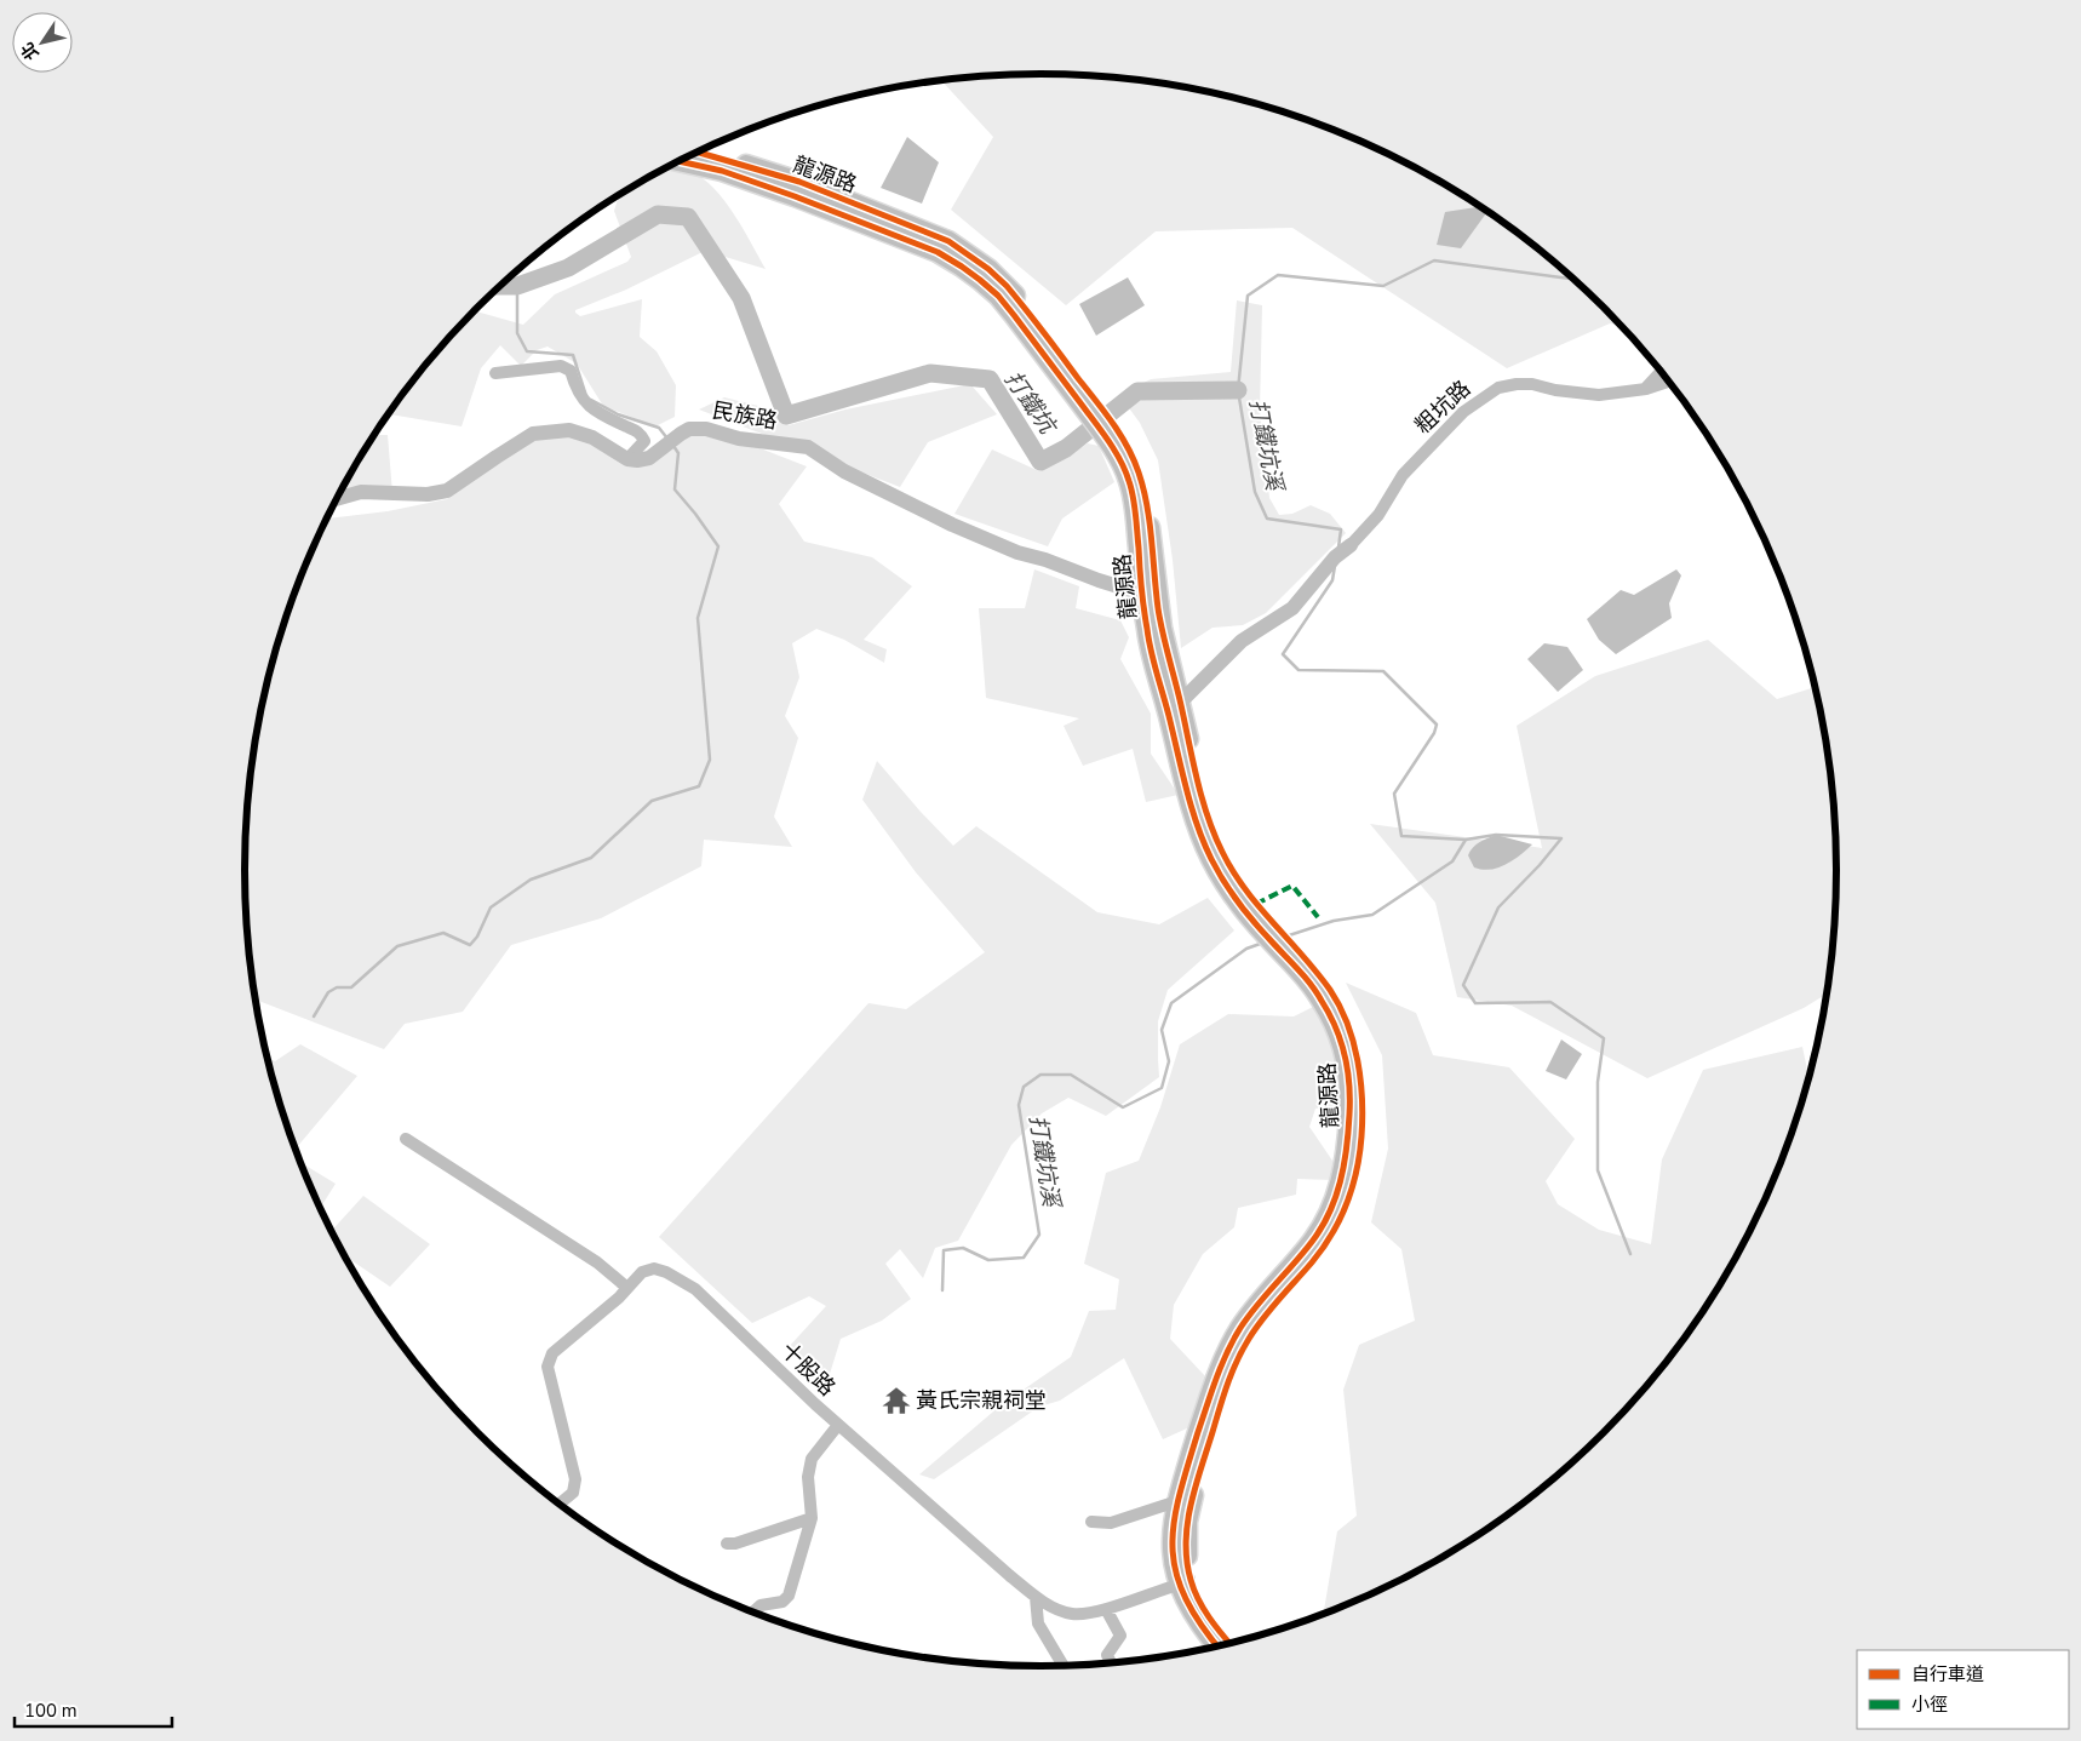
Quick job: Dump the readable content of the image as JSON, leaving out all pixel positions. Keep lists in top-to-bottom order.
{
  "streets": {
    "main road": ["龍源路"],
    "street": ["粗坑路", "民族路", "十股路"]
  },
  "crossings": [
    ["龍源路", "民族路"],
    ["龍源路", "十股路"]
  ],
  "water": ["打鐵坑", "打鐵坑溪"],
  "places": {
    "temple": ["黃氏宗親祠堂"]
  },
  "legend": ["自行車道", "小徑"],
  "scale_bar": "100 m",
  "north": "bottom left"
}
